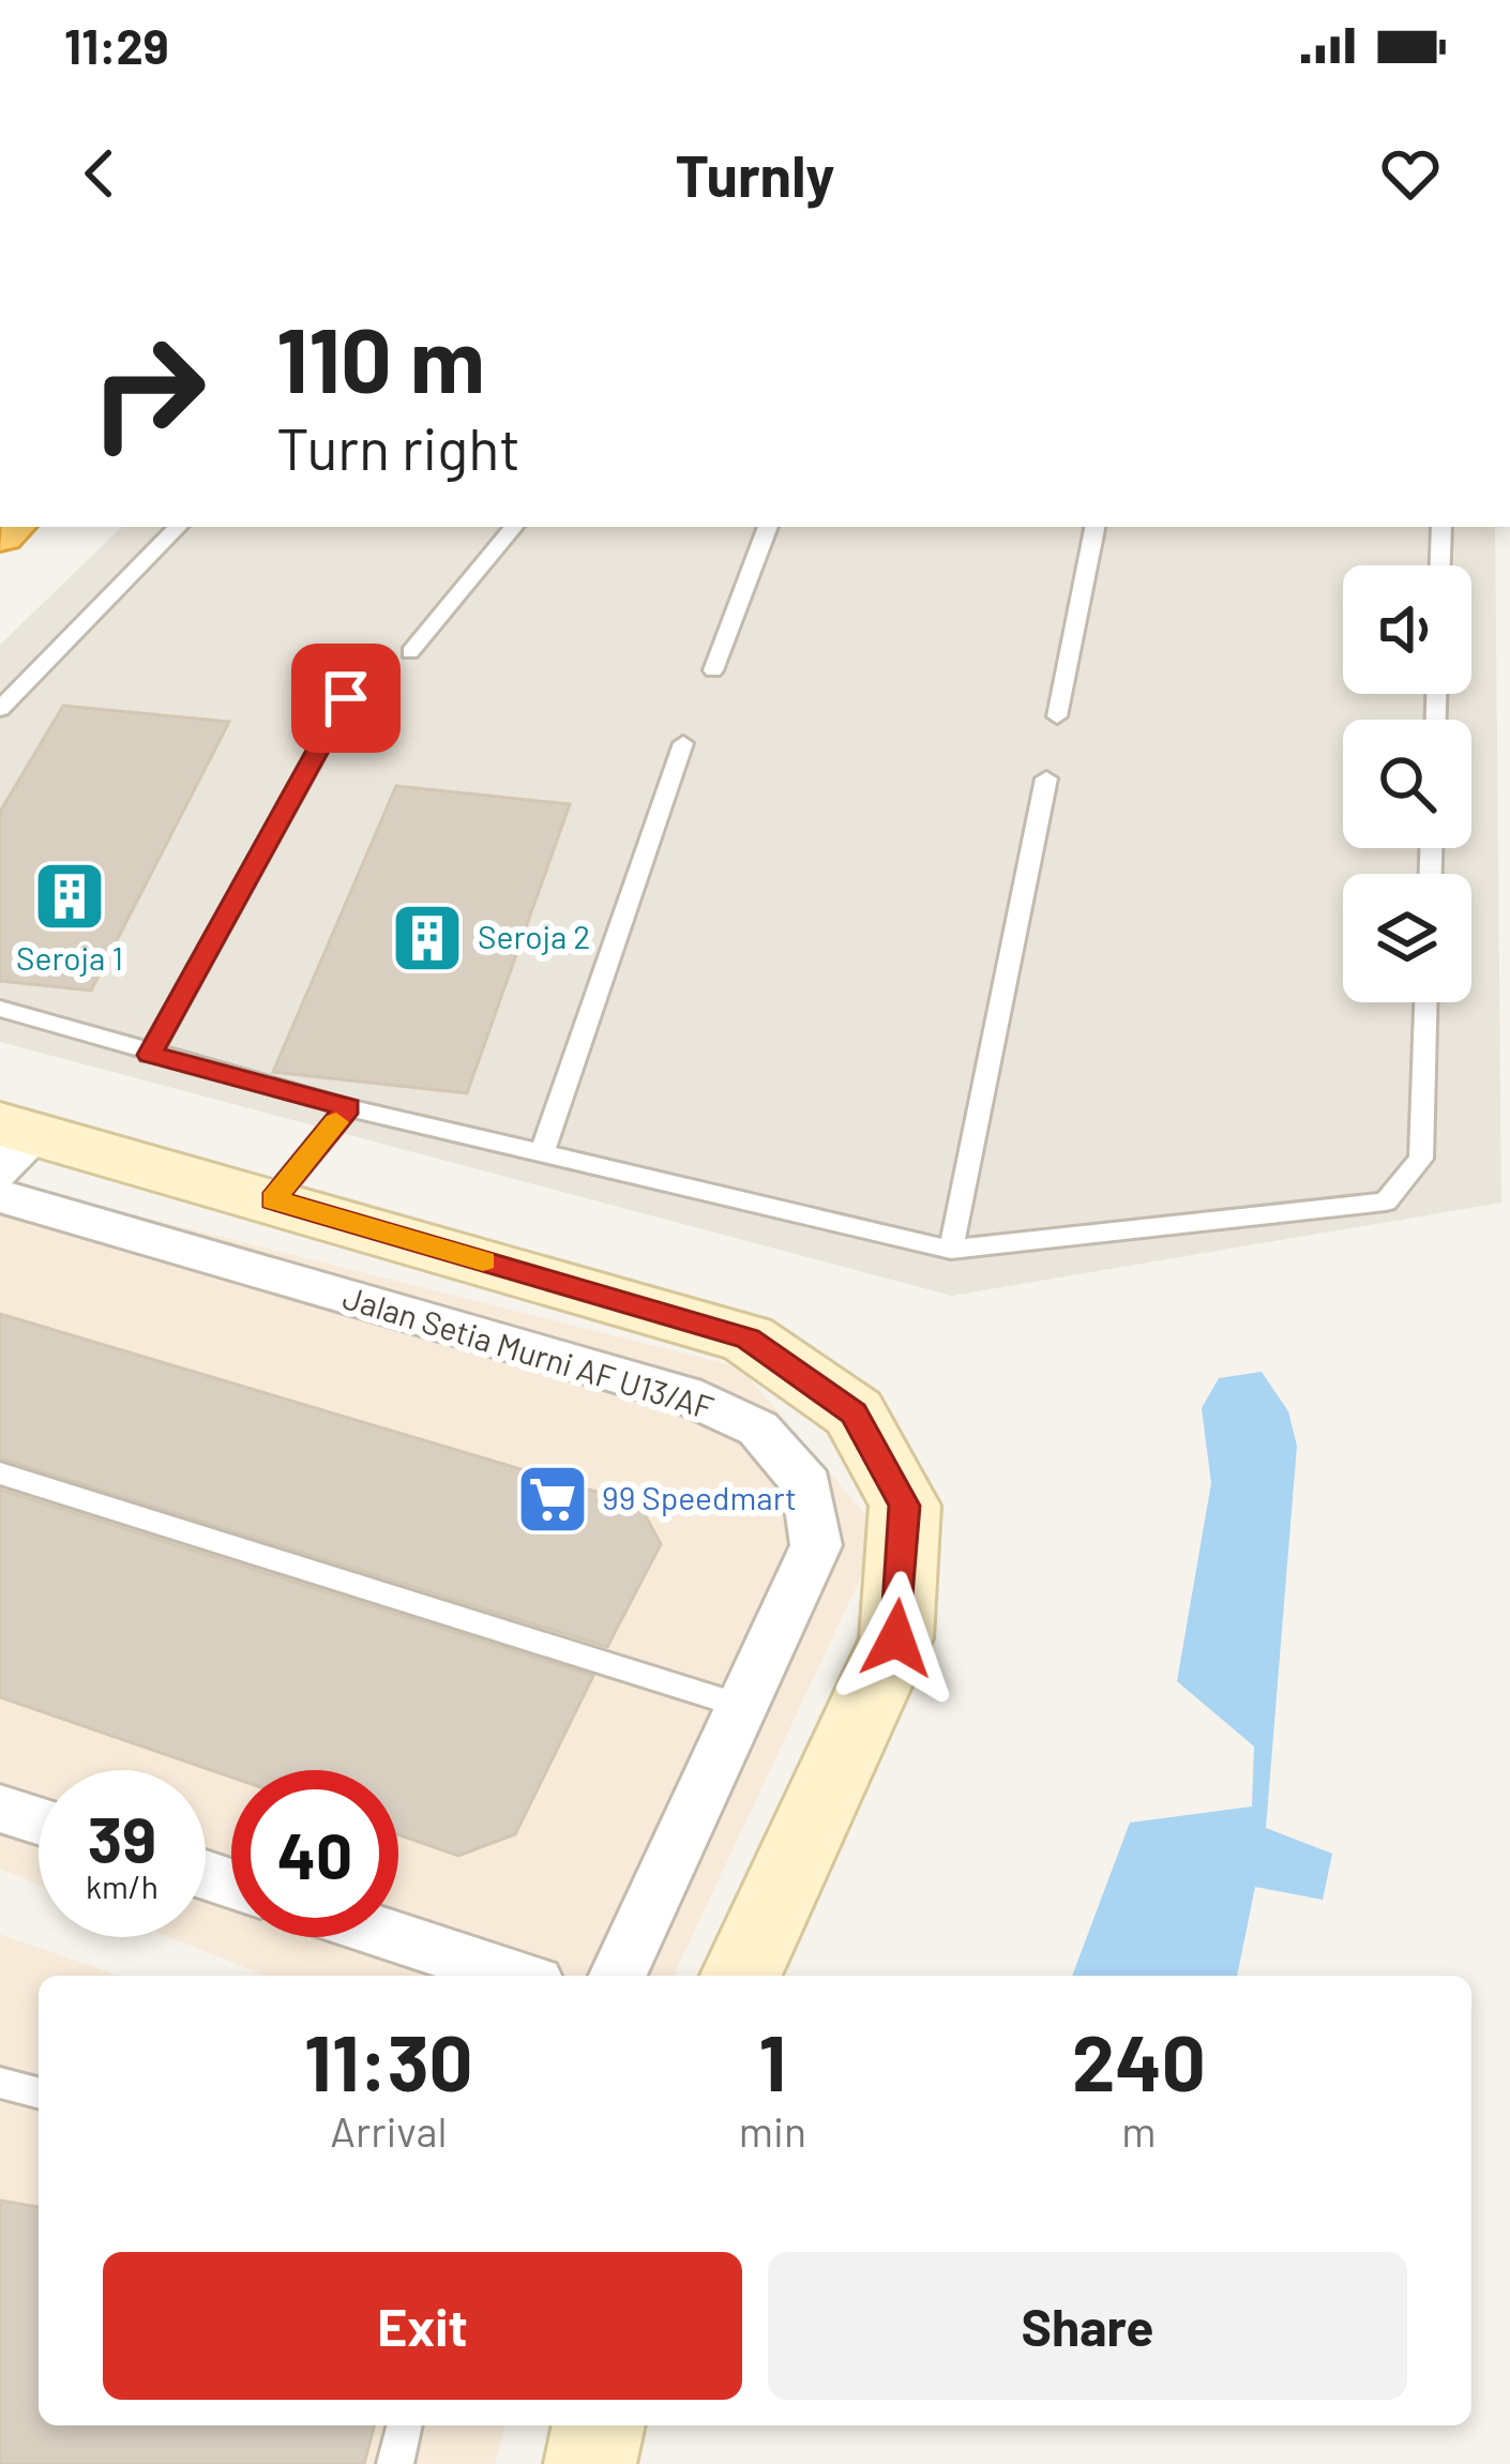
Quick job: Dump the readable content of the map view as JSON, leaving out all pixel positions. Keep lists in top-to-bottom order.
{
  "streets": {
    "street": ["Jalan Setia Murni AF U13/AF"]
  },
  "places": {
    "building": ["Seroja 1", "Seroja 2"],
    "supermarket": ["99 Speedmart"]
  },
  "page": {
    "status": "11:29",
    "header": "Turnly",
    "turn": ["110 m", "Turn right"],
    "speed": "39 km/h",
    "limit": "40",
    "eta": [
      "11:30",
      "Arrival",
      "1",
      "min",
      "240",
      "m"
    ],
    "buttons": ["Exit", "Share"]
  }
}
